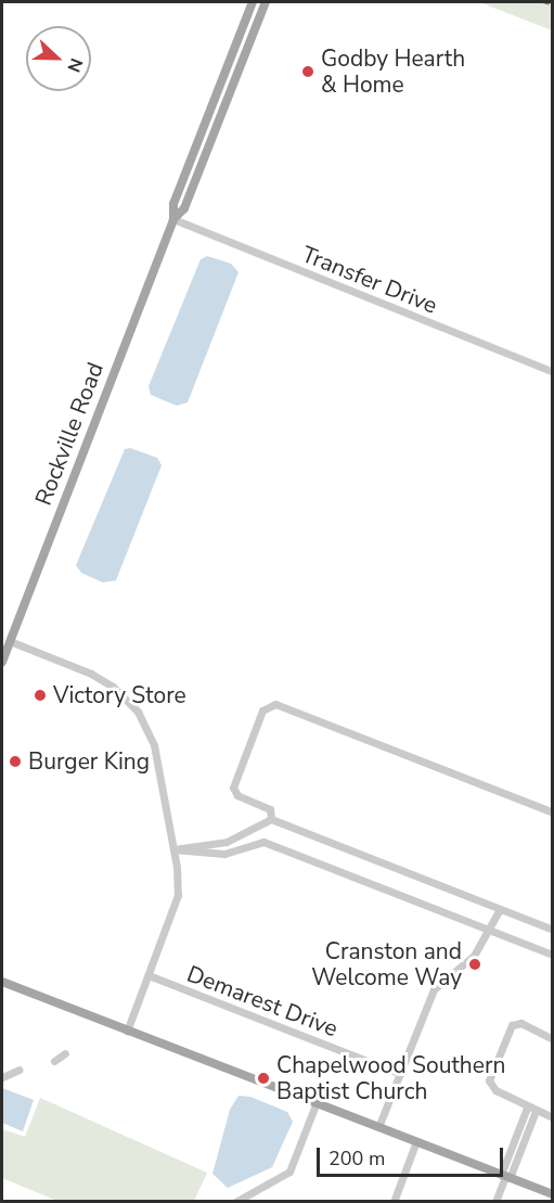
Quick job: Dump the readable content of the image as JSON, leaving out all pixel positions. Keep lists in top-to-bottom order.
{
  "streets": {
    "main road": ["Rockville Road"],
    "street": ["Transfer Drive", "Demarest Drive"]
  },
  "crossings": [
    ["Transfer Drive", "Rockville Road"]
  ],
  "places": [
    "Godby Hearth & Home",
    "Victory Store",
    "Burger King",
    "Cranston and Welcome Way",
    "Chapelwood Southern Baptist Church"
  ],
  "scale_bar": "200 m",
  "north": "right"
}
